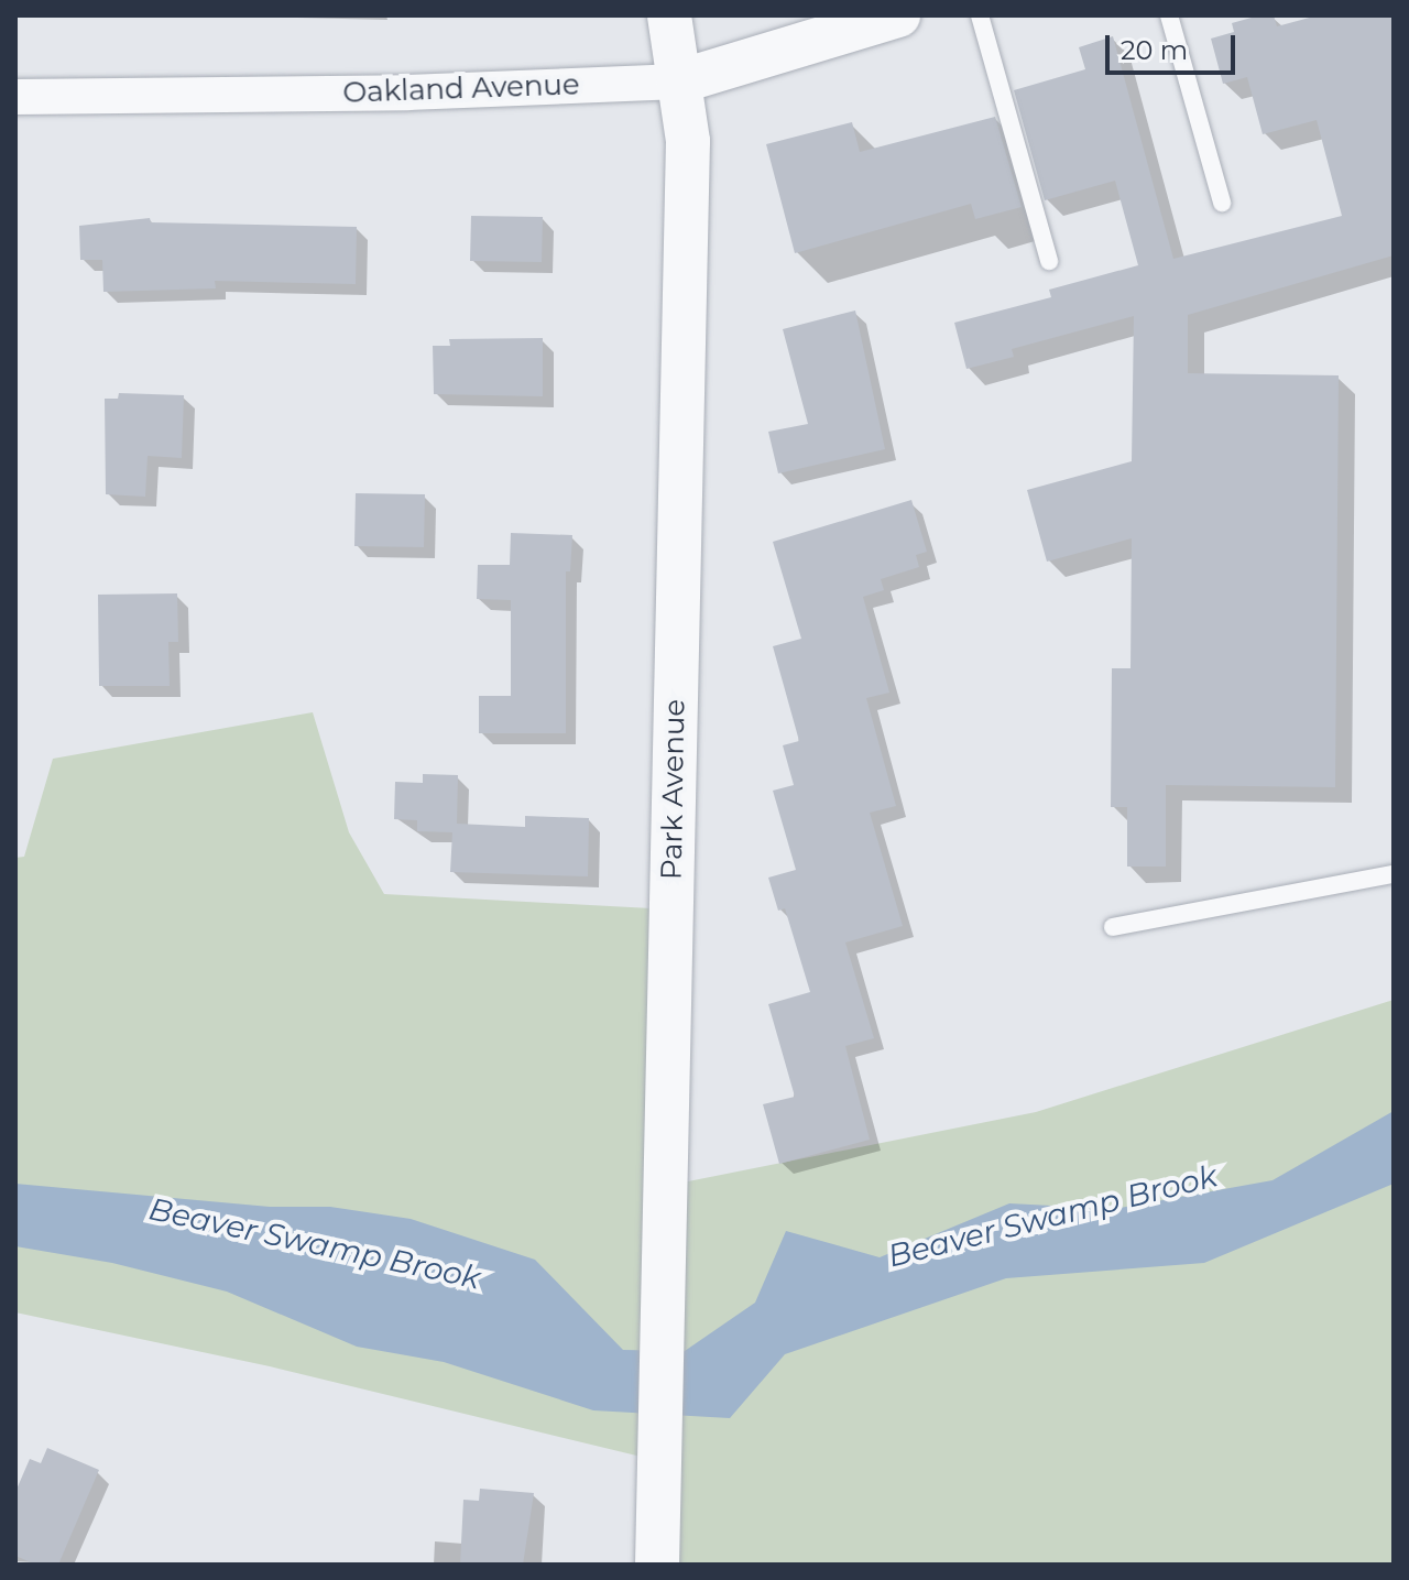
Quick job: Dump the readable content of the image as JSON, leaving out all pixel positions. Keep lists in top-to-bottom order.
{
  "streets": {
    "street": ["Oakland Avenue", "Park Avenue"]
  },
  "crossings": [
    ["Oakland Avenue", "Park Avenue"]
  ],
  "water": ["Beaver Swamp Brook"],
  "scale_bar": "20 m"
}
